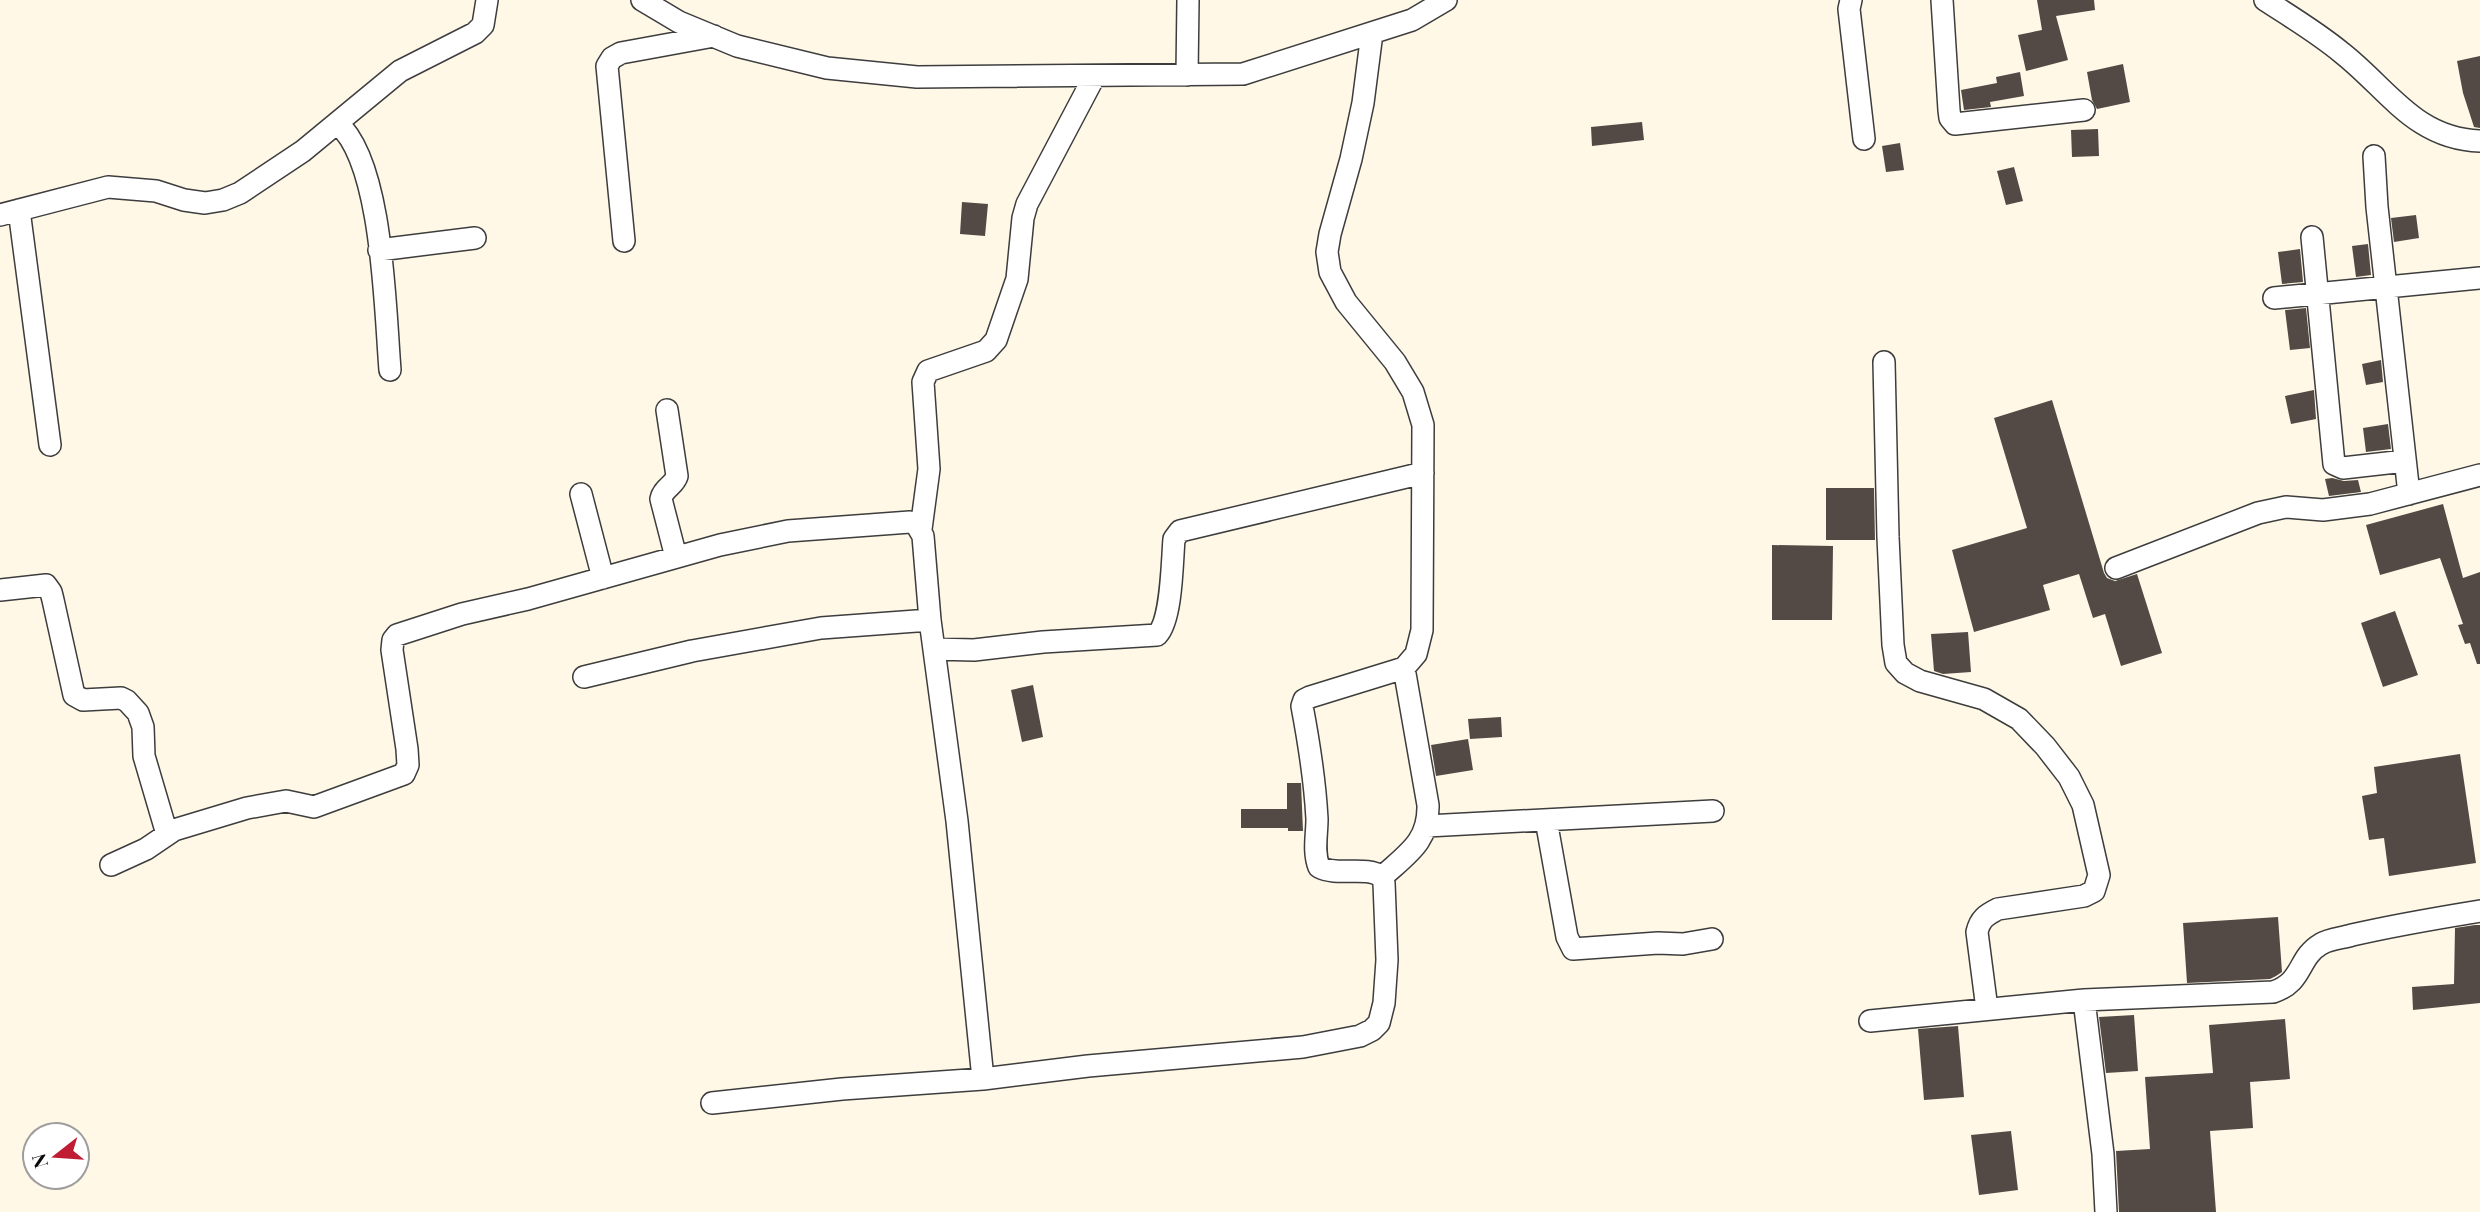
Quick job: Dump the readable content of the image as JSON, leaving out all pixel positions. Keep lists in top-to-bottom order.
{
  "north": "left"
}
